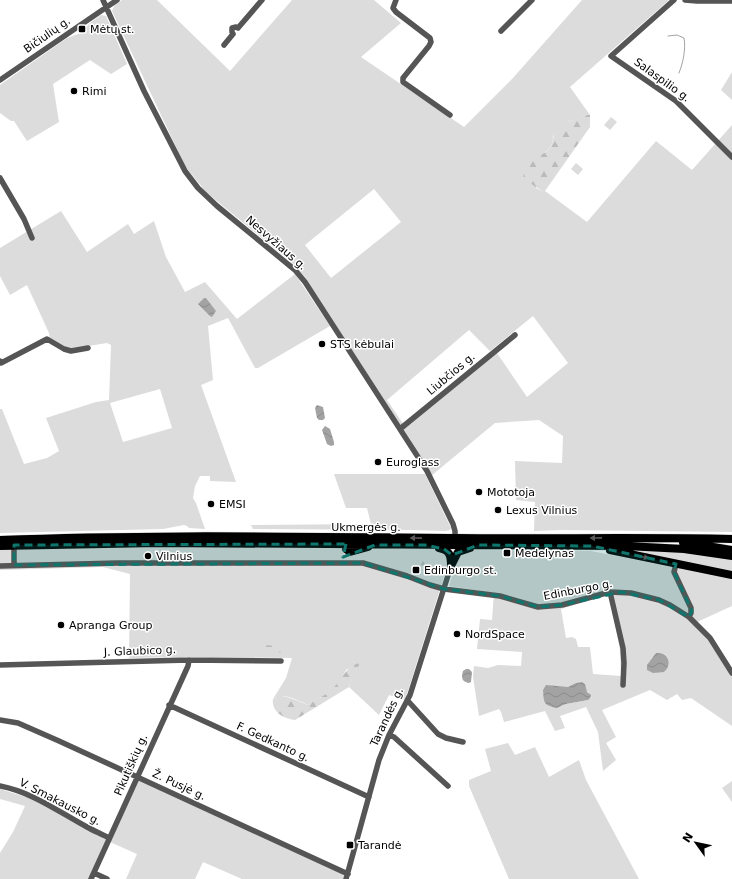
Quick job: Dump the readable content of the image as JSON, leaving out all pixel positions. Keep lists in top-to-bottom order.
{
  "streets": {
    "highway": ["Ukmergės g."],
    "street": [
      "Bičiulių g.",
      "Salaspilio g.",
      "Nesvyžiaus g.",
      "Liubčios g.",
      "Edinburgo g.",
      "J. Glaubico g.",
      "Tarandės g.",
      "F. Gedkanto g.",
      "Pikutiškių g.",
      "Ž. Pusjė g.",
      "V. Smakausko g."
    ]
  },
  "crossings": [
    ["Bičiulių g.", "Nesvyžiaus g."],
    ["Nesvyžiaus g.", "Liubčios g."],
    ["Nesvyžiaus g.", "Ukmergės g."],
    ["Edinburgo g.", "Tarandės g."],
    ["J. Glaubico g.", "Pikutiškių g."],
    ["Tarandės g.", "F. Gedkanto g."],
    ["Tarandės g.", "Ž. Pusjė g."],
    ["F. Gedkanto g.", "Pikutiškių g."],
    ["Pikutiškių g.", "Ž. Pusjė g."],
    ["Pikutiškių g.", "V. Smakausko g."]
  ],
  "places": {
    "transit": [
      "Mėtų st.",
      "Medelynas",
      "Edinburgo st.",
      "Tarandė"
    ],
    "other": [
      "Rimi",
      "STS kėbulai",
      "Euroglass",
      "Mototoja",
      "EMSI",
      "Lexus Vilnius",
      "Vilnius",
      "Apranga Group",
      "NordSpace"
    ]
  },
  "north": "top left"
}
